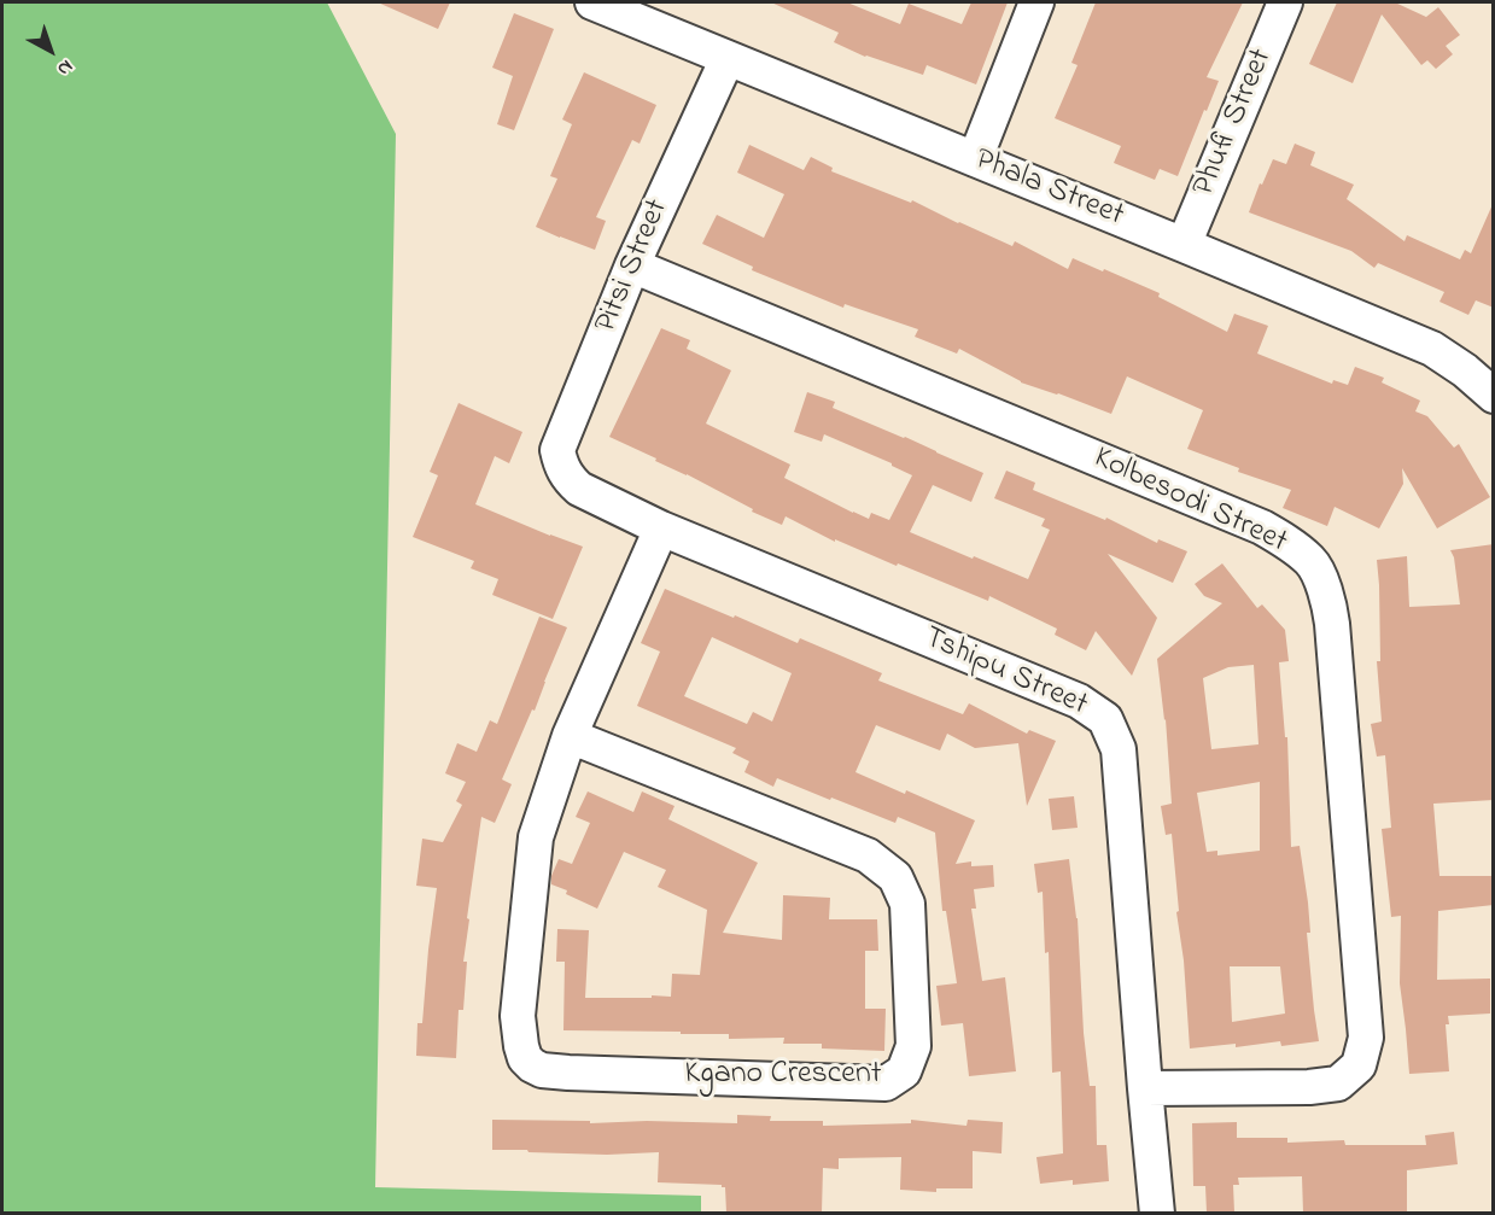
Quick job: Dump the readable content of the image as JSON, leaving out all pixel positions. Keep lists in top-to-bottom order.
{
  "streets": {
    "street": [
      "Phufi Street",
      "Phala Street",
      "Pitsi Street",
      "Kolbesodi Street",
      "Tshipu Street",
      "Kgano Crescent"
    ]
  },
  "crossings": [
    ["Phufi Street", "Phala Street"],
    ["Phala Street", "Pitsi Street"],
    ["Pitsi Street", "Kolbesodi Street"],
    ["Pitsi Street", "Tshipu Street"],
    ["Kolbesodi Street", "Tshipu Street"],
    ["Tshipu Street", "Kgano Crescent"]
  ],
  "north": "bottom right"
}
